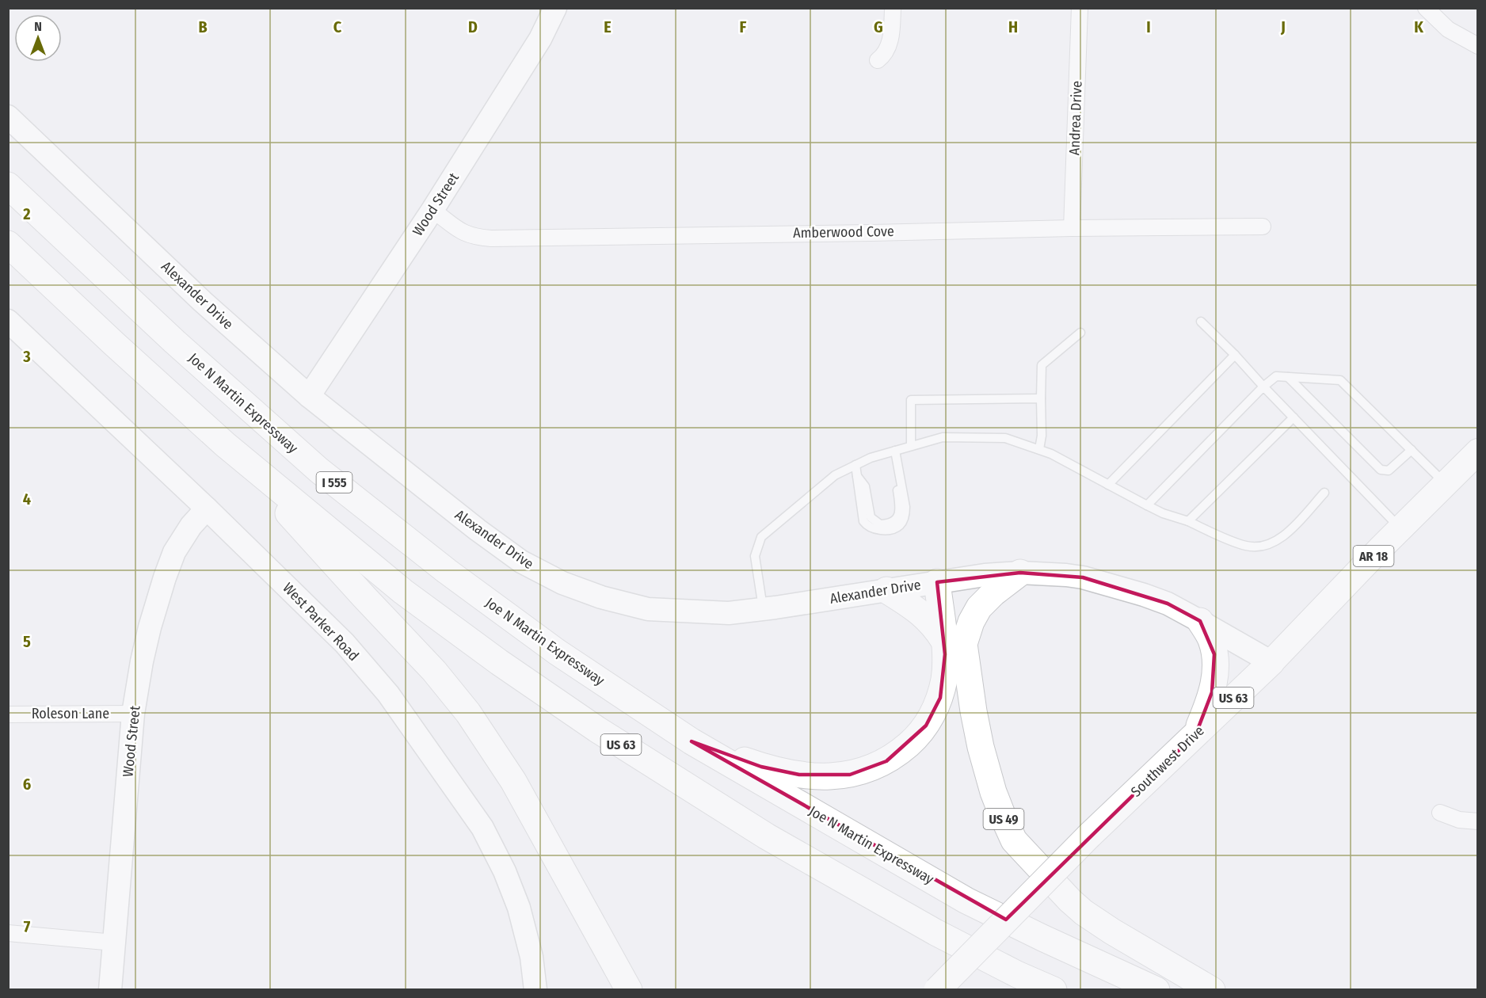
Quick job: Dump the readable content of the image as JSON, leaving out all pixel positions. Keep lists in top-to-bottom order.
{
  "streets": {
    "highway": [
      "Joe N Martin Expressway",
      "I 555",
      "US 63",
      "Southwest Drive",
      "US 49"
    ],
    "main road": ["AR 18"],
    "street": [
      "Andrea Drive",
      "Wood Street",
      "Amberwood Cove",
      "Alexander Drive",
      "West Parker Road",
      "Roleson Lane"
    ]
  },
  "crossings": [
    ["Andrea Drive", "Amberwood Cove"],
    ["Wood Street", "Amberwood Cove"],
    ["Wood Street", "Alexander Drive"],
    ["Wood Street", "West Parker Road"],
    ["Wood Street", "Roleson Lane"],
    ["Alexander Drive", "Southwest Drive"],
    ["Alexander Drive", "US 49"]
  ],
  "north": "top",
  "grid": {
    "columns": [
      "B",
      "C",
      "D",
      "E",
      "F",
      "G",
      "H",
      "I",
      "J",
      "K"
    ],
    "rows": [
      "2",
      "3",
      "4",
      "5",
      "6",
      "7"
    ]
  }
}
